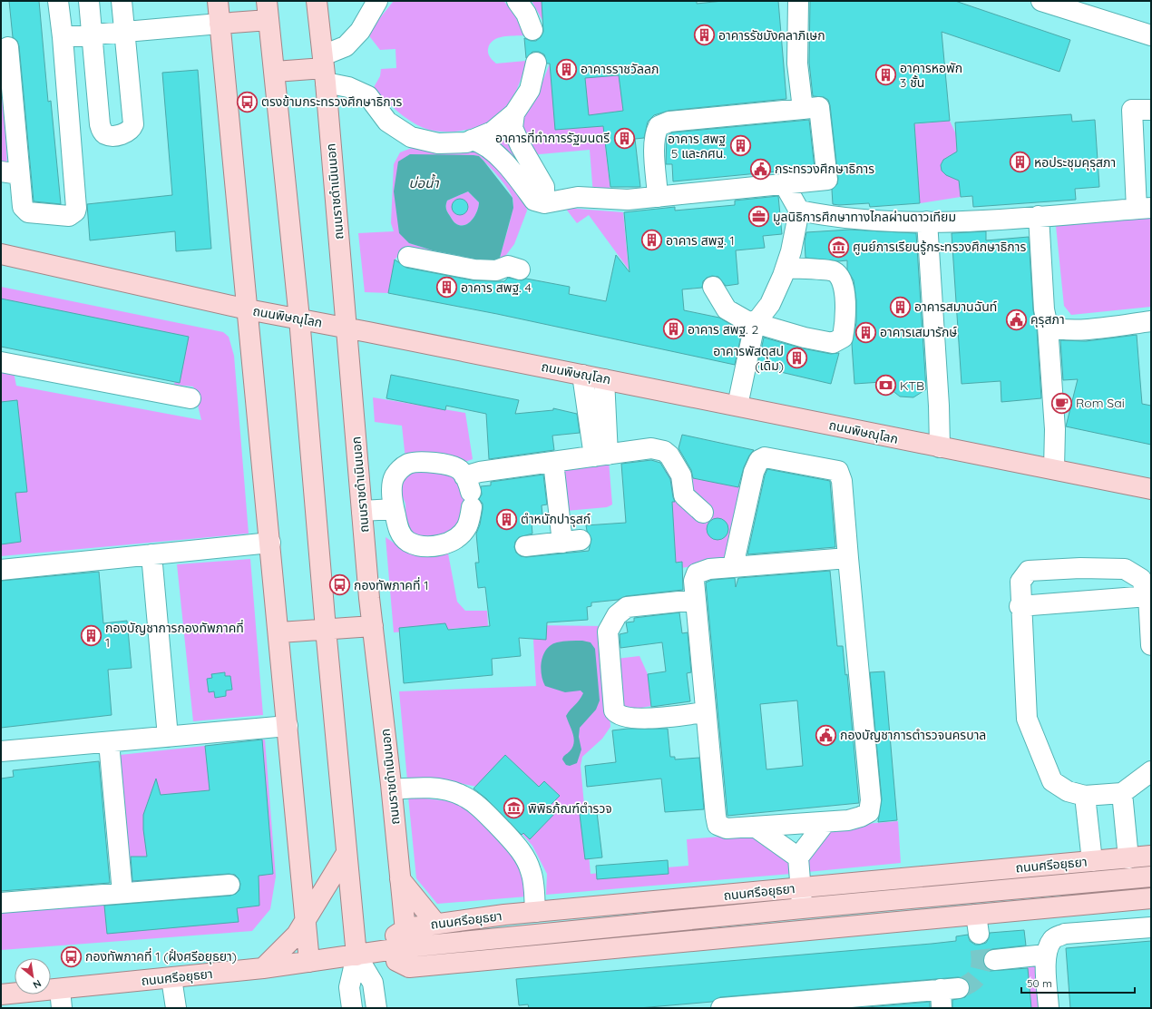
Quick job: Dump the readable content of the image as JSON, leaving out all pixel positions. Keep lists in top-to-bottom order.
{
  "streets": {
    "main road": ["ถนนราชดำเนินนอก", "ถนนพิษณุโลก", "ถนนศรีอยุธยา"]
  },
  "crossings": [
    ["ถนนราชดำเนินนอก", "ถนนพิษณุโลก"],
    ["ถนนราชดำเนินนอก", "ถนนศรีอยุธยา"]
  ],
  "water": ["บ่อน้ำ"],
  "places": {
    "building": [
      "อาคารรัชมังคลาภิเษก",
      "อาคารราชวัลลภ",
      "อาคารหอพัก 3 ชั้น",
      "อาคารที่ทำการรัฐมนตรี",
      "อาคาร สพฐ 5 และกศน.",
      "หอประชุมคุรุสภา",
      "อาคาร สพฐ. 1",
      "อาคาร สพฐ. 4",
      "อาคารสมานฉันท์",
      "อาคาร สพฐ. 2",
      "อาคารเสมารักษ์",
      "อาคารพัสดุสป (เดิม)",
      "ตำหนักปารุสก์",
      "กองบัญชาการกองทัพภาคที่ 1"
    ],
    "bus stop": ["ตรงข้ามกระทรวงศึกษาธิการ", "กองทัพภาคที่ 1", "กองทัพภาคที่ 1 (ฝั่งศรีอยุธยา)"],
    "public building": ["กระทรวงศึกษาธิการ", "คุรุสภา", "กองบัญชาการตำรวจนครบาล"],
    "office": ["มูลนิธิการศึกษาทางไกลผ่านดาวเทียม"],
    "museum": ["ศูนย์การเรียนรู้กระทรวงศึกษาธิการ", "พิพิธภ้ณฑ์ตำรวจ"],
    "bank": ["KTB"],
    "cafe": ["Rom Sai"]
  },
  "scale_bar": "50 m",
  "north": "bottom right"
}
